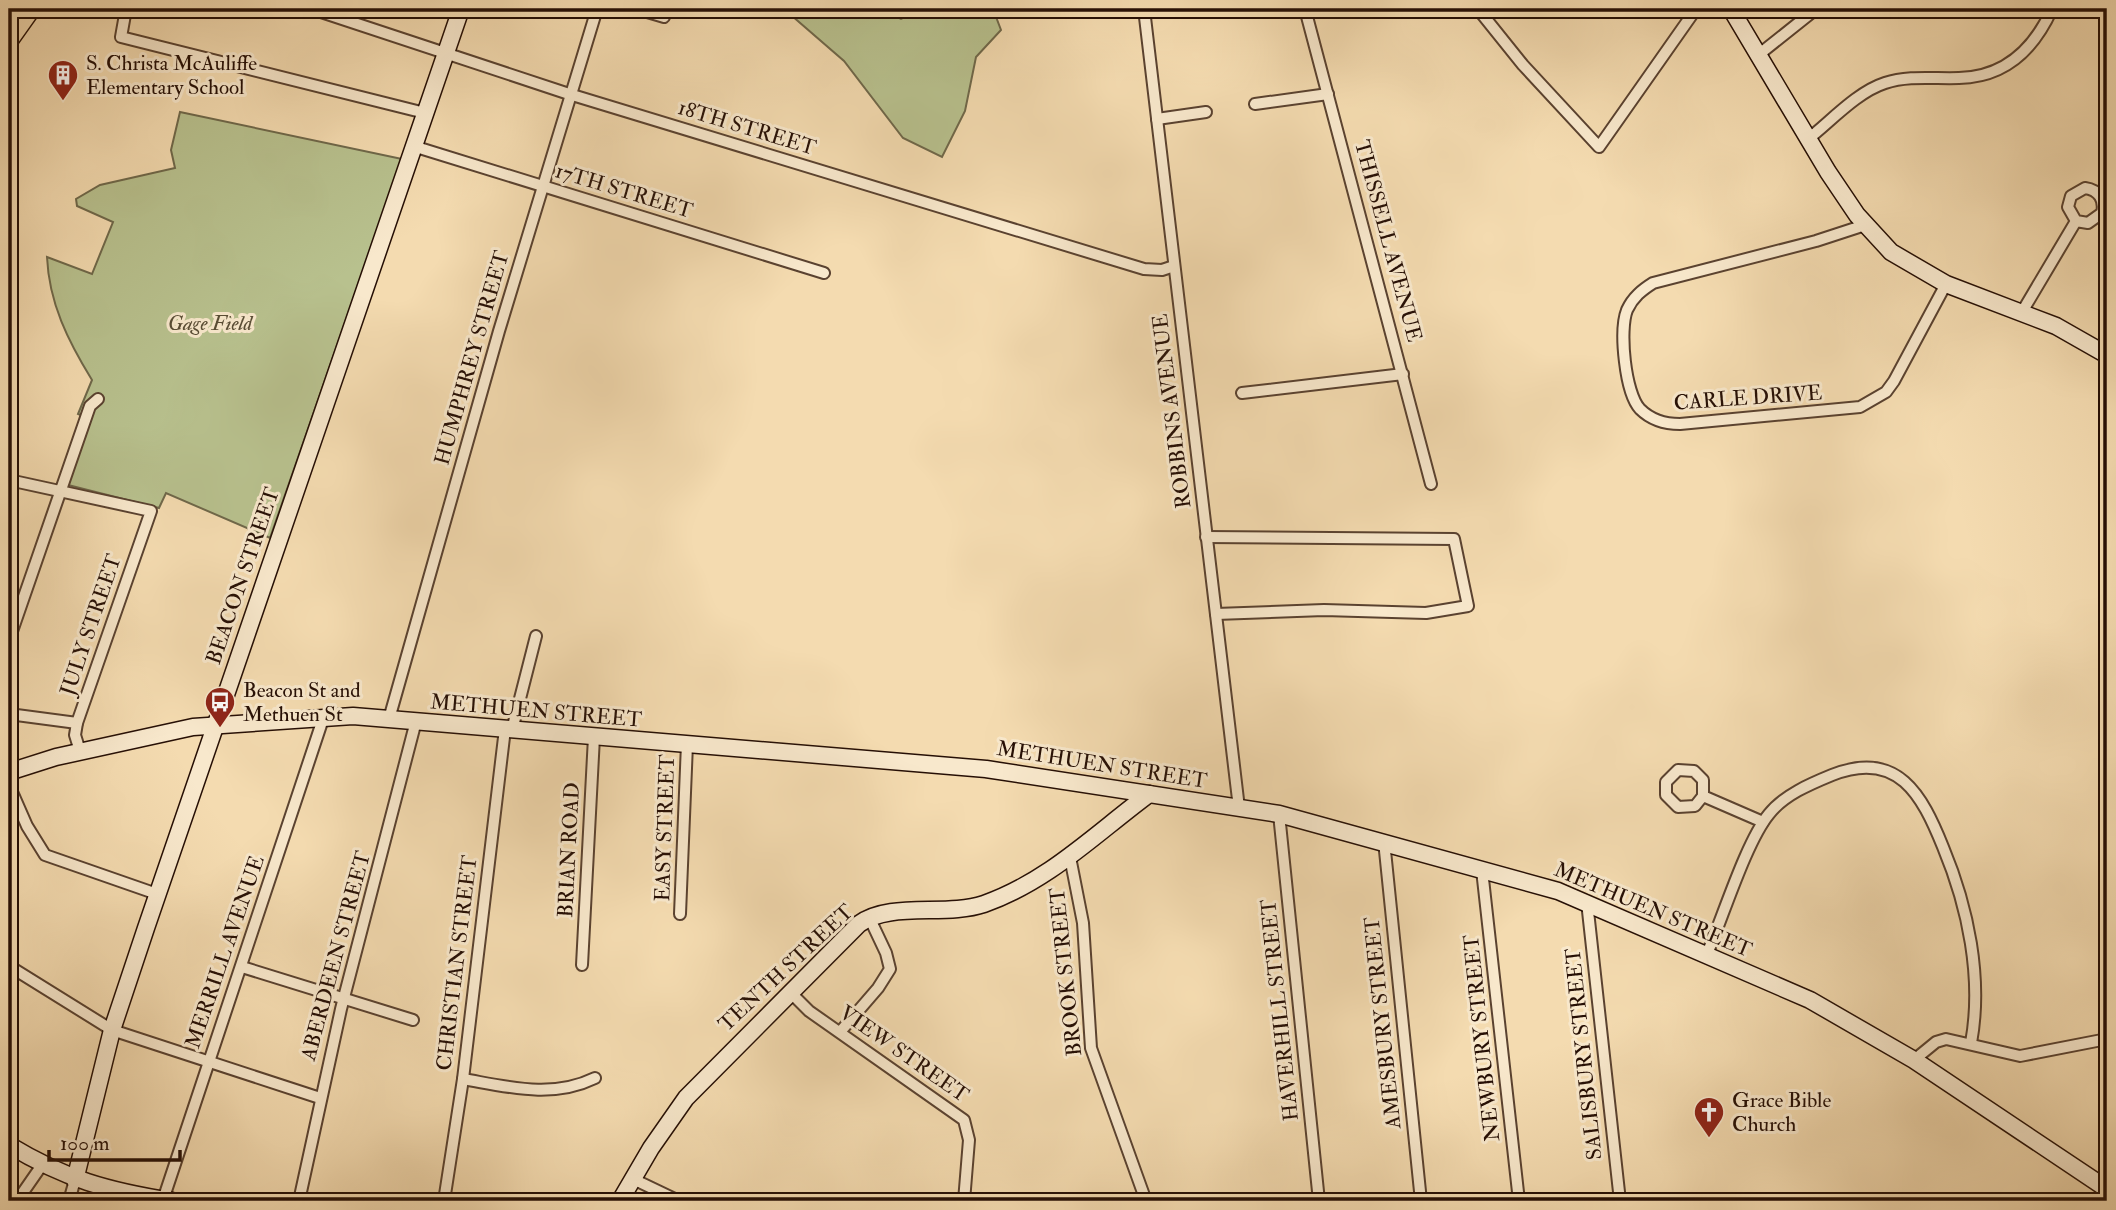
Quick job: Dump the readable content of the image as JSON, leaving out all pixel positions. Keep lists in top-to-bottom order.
{
  "streets": {
    "street": [
      "18TH STREET",
      "17TH STREET",
      "THISSELL AVENUE",
      "HUMPHREY STREET",
      "CARLE DRIVE",
      "ROBBINS AVENUE",
      "BEACON STREET",
      "JULY STREET",
      "METHUEN STREET",
      "EASY STREET",
      "BRIAN ROAD",
      "MERRILL AVENUE",
      "ABERDEEN STREET",
      "CHRISTIAN STREET",
      "TENTH STREET",
      "BROOK STREET",
      "HAVERHILL STREET",
      "AMESBURY STREET",
      "NEWBURY STREET",
      "VIEW STREET",
      "SALISBURY STREET"
    ]
  },
  "crossings": [
    ["18TH STREET", "HUMPHREY STREET"],
    ["18TH STREET", "ROBBINS AVENUE"],
    ["18TH STREET", "BEACON STREET"],
    ["17TH STREET", "HUMPHREY STREET"],
    ["17TH STREET", "BEACON STREET"],
    ["HUMPHREY STREET", "METHUEN STREET"],
    ["ROBBINS AVENUE", "METHUEN STREET"],
    ["BEACON STREET", "METHUEN STREET"],
    ["JULY STREET", "METHUEN STREET"],
    ["METHUEN STREET", "EASY STREET"],
    ["METHUEN STREET", "BRIAN ROAD"],
    ["METHUEN STREET", "MERRILL AVENUE"],
    ["METHUEN STREET", "ABERDEEN STREET"],
    ["METHUEN STREET", "CHRISTIAN STREET"],
    ["METHUEN STREET", "TENTH STREET"],
    ["METHUEN STREET", "HAVERHILL STREET"],
    ["METHUEN STREET", "AMESBURY STREET"],
    ["METHUEN STREET", "NEWBURY STREET"],
    ["METHUEN STREET", "SALISBURY STREET"],
    ["TENTH STREET", "BROOK STREET"],
    ["TENTH STREET", "VIEW STREET"]
  ],
  "parks": ["Gage Field"],
  "places": {
    "building": ["S. Christa McAuliffe Elementary School"],
    "bus stop": ["Beacon St and Methuen St"],
    "church": ["Grace Bible Church"]
  },
  "scale_bar": "100 m"
}
